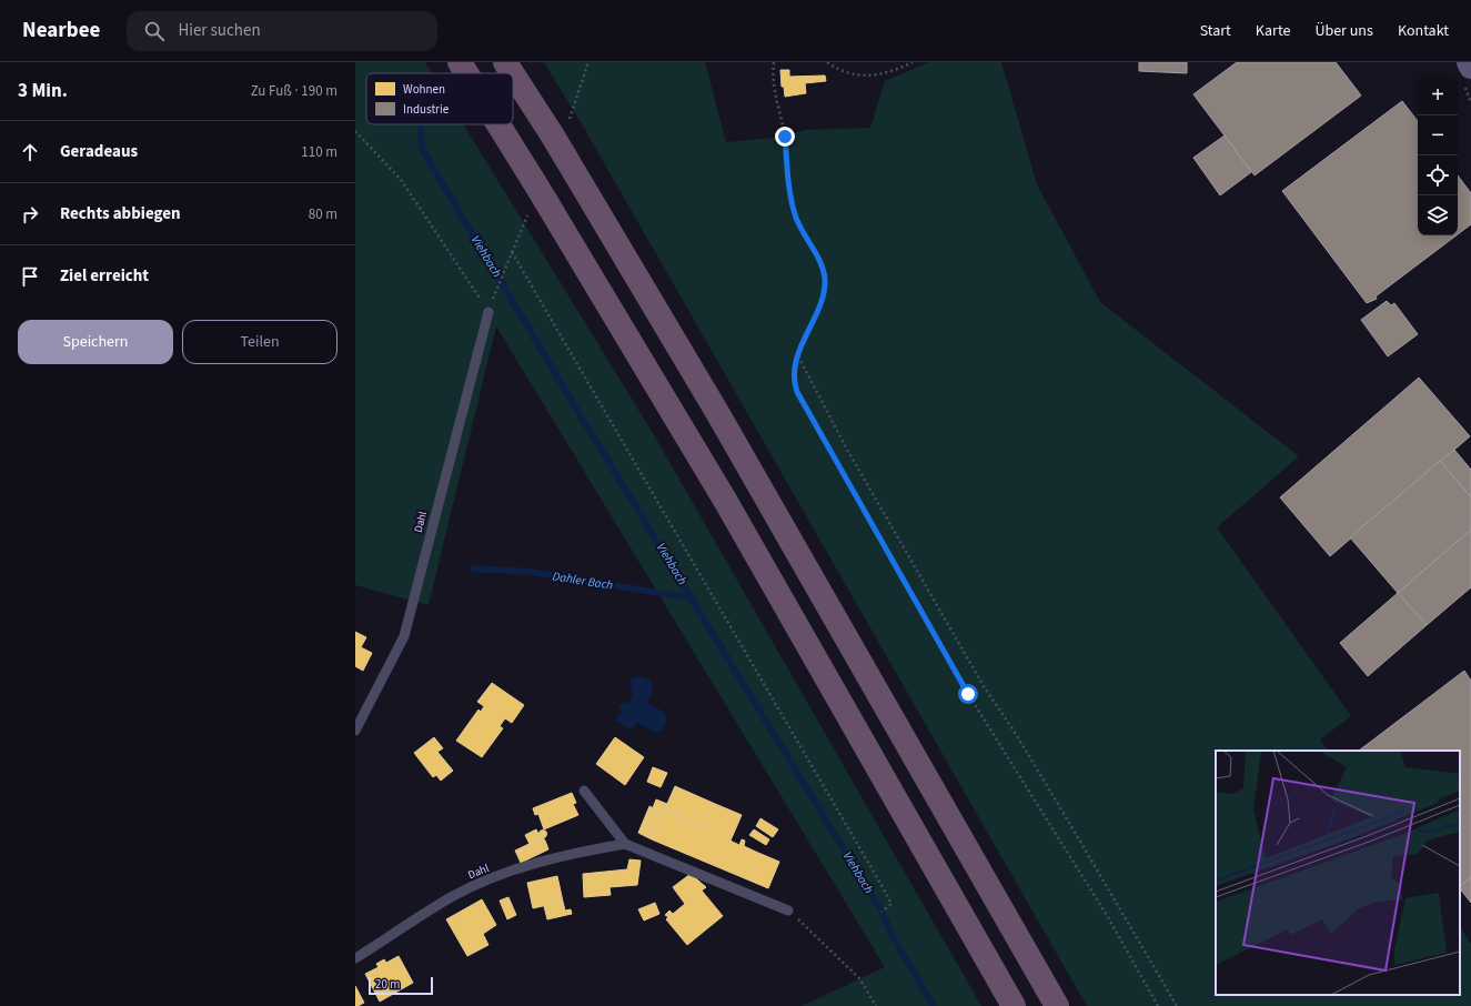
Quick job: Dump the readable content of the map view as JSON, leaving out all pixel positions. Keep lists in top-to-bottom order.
{
  "streets": {
    "lane": ["Dahl"]
  },
  "water": ["Viehbach", "Dahler Bach"],
  "legend": ["Wohnen", "Industrie"],
  "scale_bar": "20 m",
  "page": {
    "header": "Nearbee",
    "search": "Hier suchen",
    "nav": [
      "Start",
      "Karte",
      "Über uns",
      "Kontakt"
    ],
    "heading": ["3 Min.", "Zu Fuß · 190 m"],
    "map_buttons": ["+", "−"],
    "list": [
      ["Geradeaus", "110 m"],
      ["Rechts abbiegen", "80 m"],
      "Ziel erreicht"
    ],
    "buttons": ["Speichern", "Teilen"],
    "scale": "20 m"
  }
}
